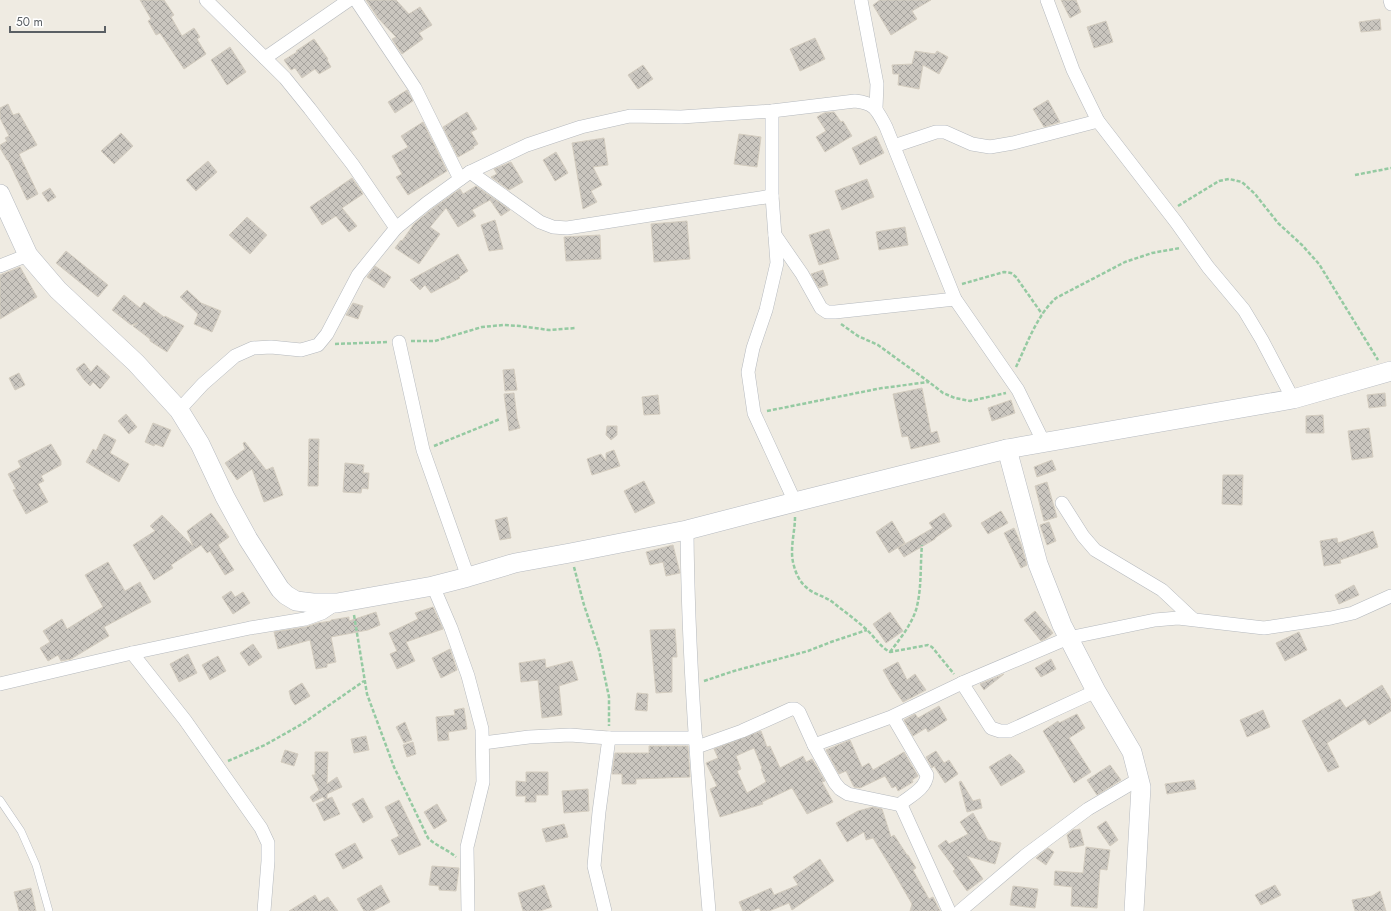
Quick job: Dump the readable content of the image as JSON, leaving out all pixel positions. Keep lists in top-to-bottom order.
{
  "scale_bar": "50 m"
}
